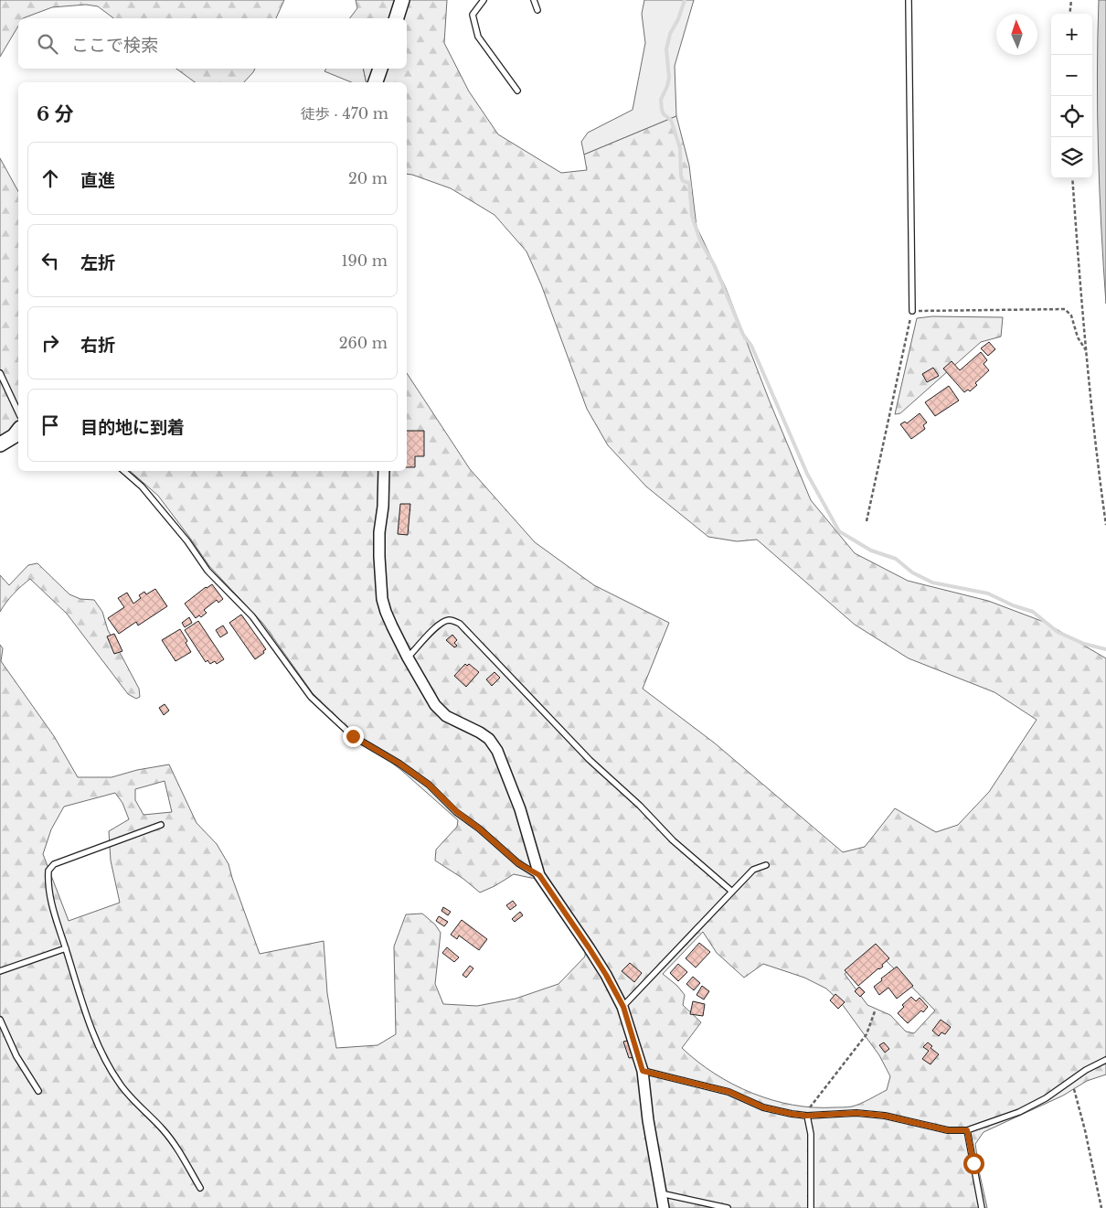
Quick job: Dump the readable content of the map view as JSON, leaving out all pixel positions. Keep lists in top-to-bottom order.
{
  "north": "top",
  "page": {
    "map_buttons": ["+", "−"],
    "search": "ここで検索",
    "heading": ["6 分", "徒歩 · 470 m"],
    "list": [
      ["直進", "20 m"],
      ["左折", "190 m"],
      ["右折", "260 m"],
      "目的地に到着"
    ]
  }
}
